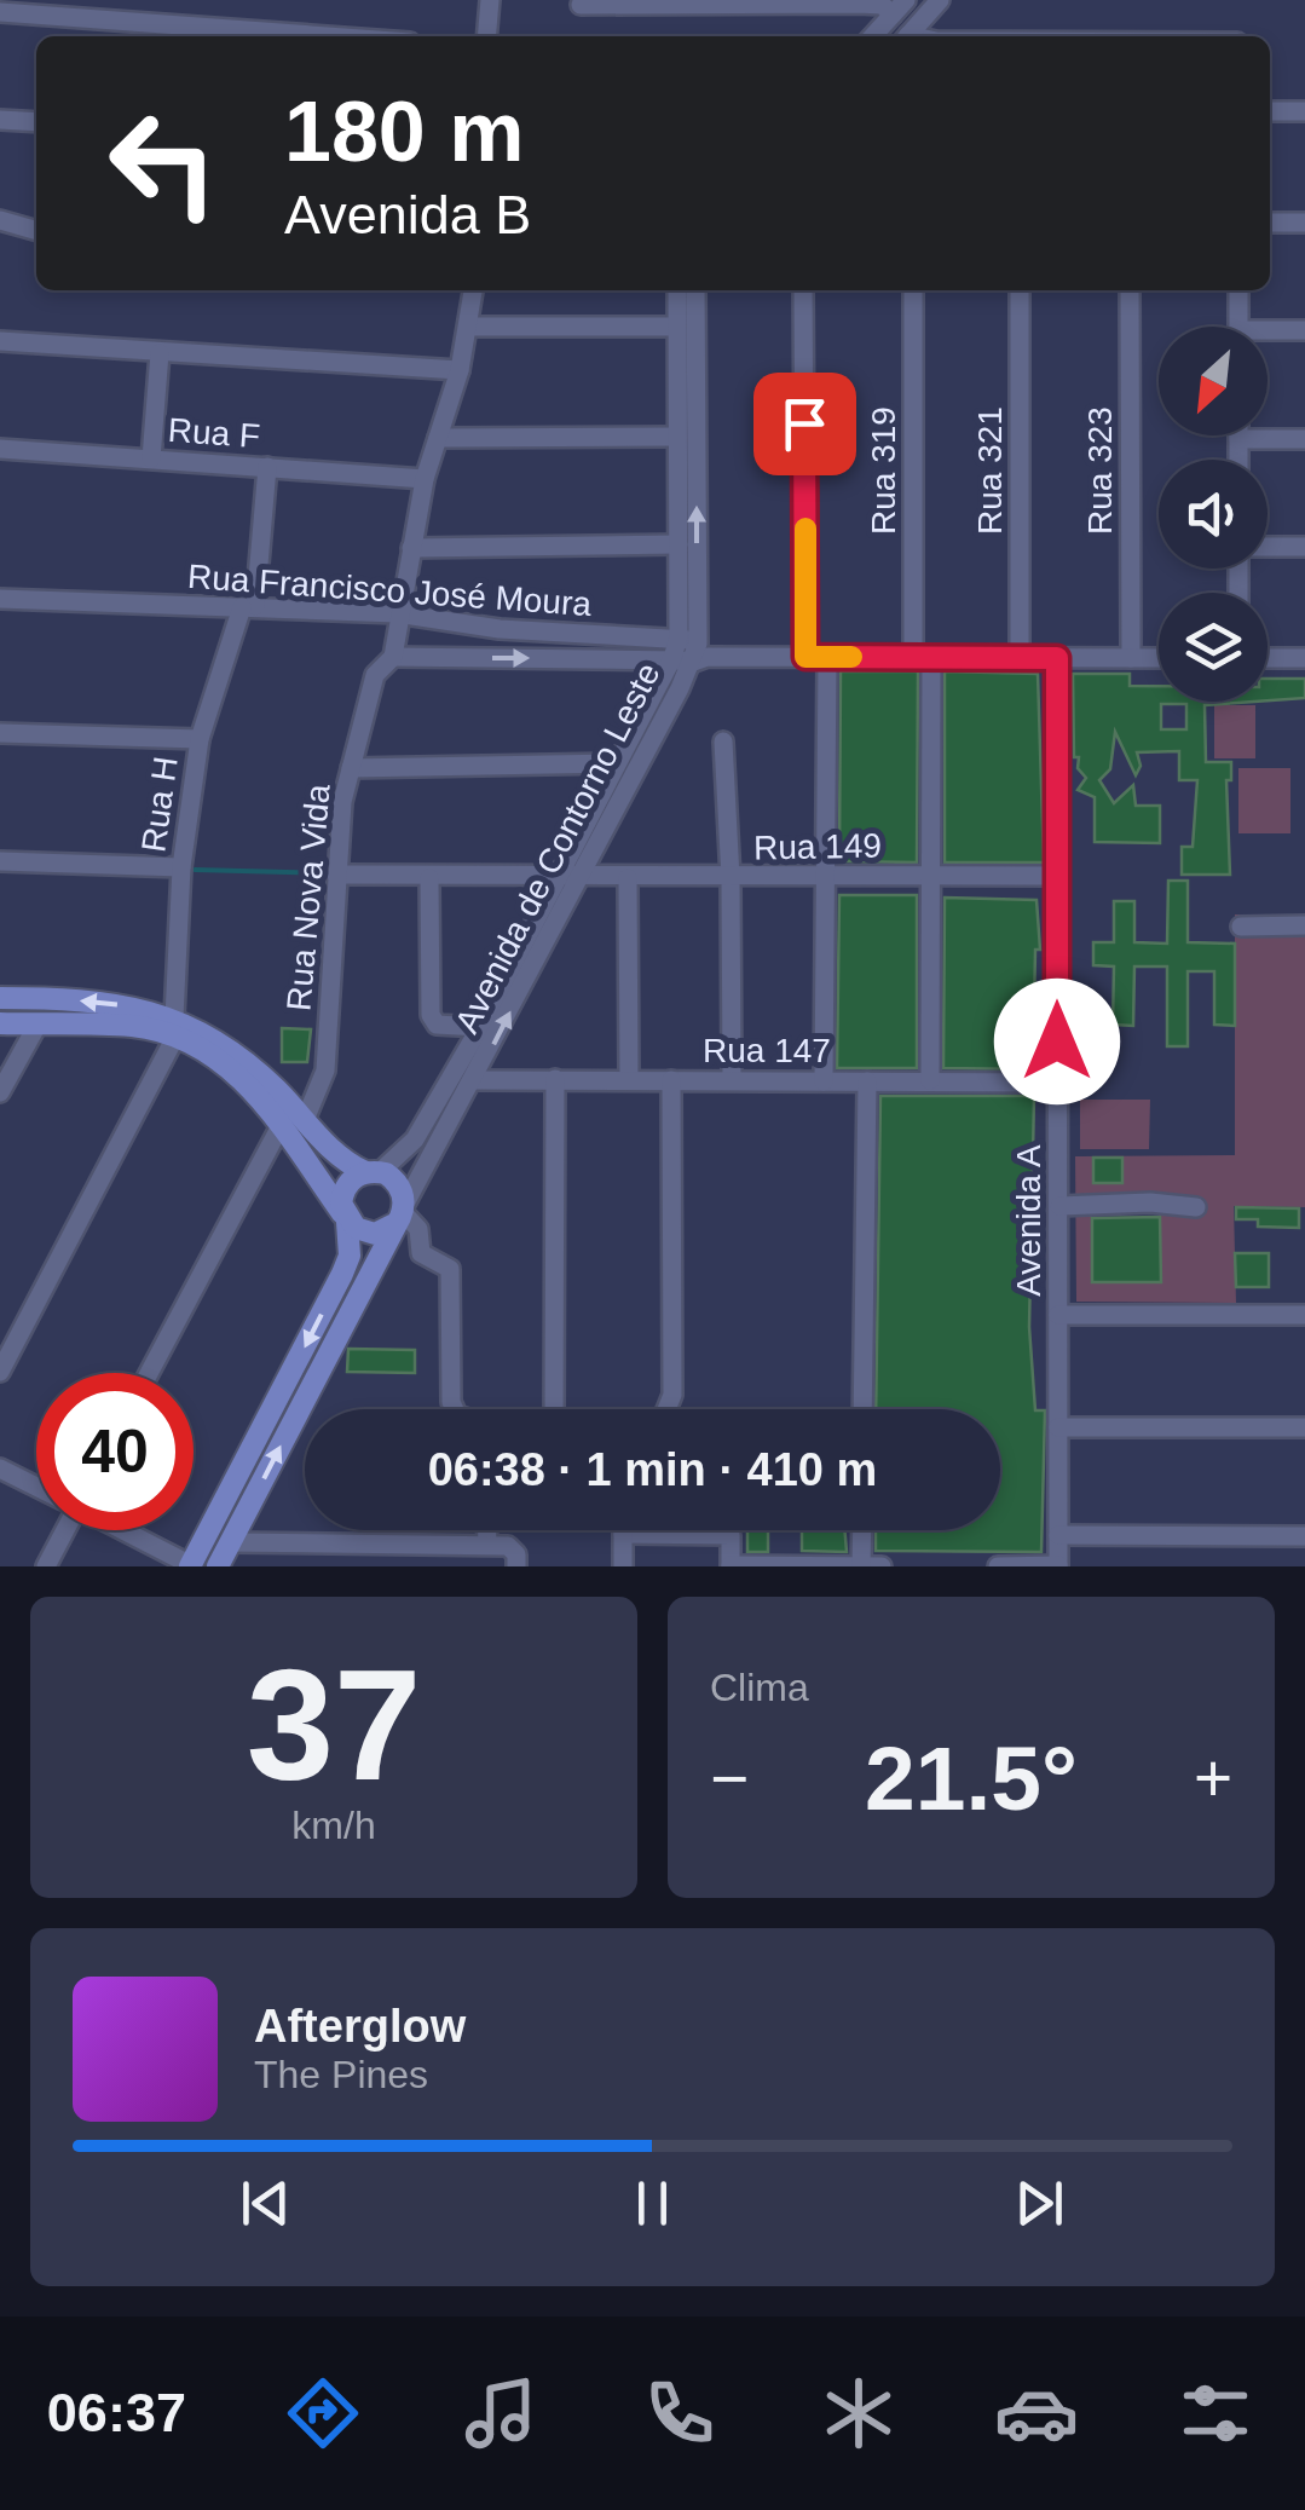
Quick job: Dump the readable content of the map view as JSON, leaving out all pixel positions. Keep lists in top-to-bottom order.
{
  "streets": {
    "main road": ["Avenida de Contorno Leste"],
    "street": [
      "Rua F",
      "Rua 319",
      "Rua 321",
      "Rua 323",
      "Rua Francisco José Moura",
      "Rua H",
      "Rua 149",
      "Rua Nova Vida",
      "Rua 147",
      "Avenida A"
    ]
  },
  "crossings": [
    ["Rua F", "Rua H"],
    ["Rua F", "Rua Nova Vida"],
    ["Rua 319", "Rua 149"],
    ["Rua 319", "Rua 147"],
    ["Rua Francisco José Moura", "Rua H"],
    ["Rua Francisco José Moura", "Avenida de Contorno Leste"],
    ["Rua Francisco José Moura", "Rua Nova Vida"],
    ["Rua 149", "Avenida de Contorno Leste"],
    ["Rua 149", "Rua Nova Vida"],
    ["Rua 149", "Avenida A"],
    ["Avenida de Contorno Leste", "Rua 147"],
    ["Rua 147", "Avenida A"]
  ],
  "north": "bottom left",
  "page": {
    "turn": ["180 m", "Avenida B"],
    "limit": "40",
    "trip": "06:38 · 1 min · 410 m",
    "tile": [
      ["37", "km/h"],
      "Clima"
    ],
    "heat": ["−", "21.5°", "+"],
    "song": ["Afterglow", "The Pines"],
    "tabs": "06:37"
  }
}
